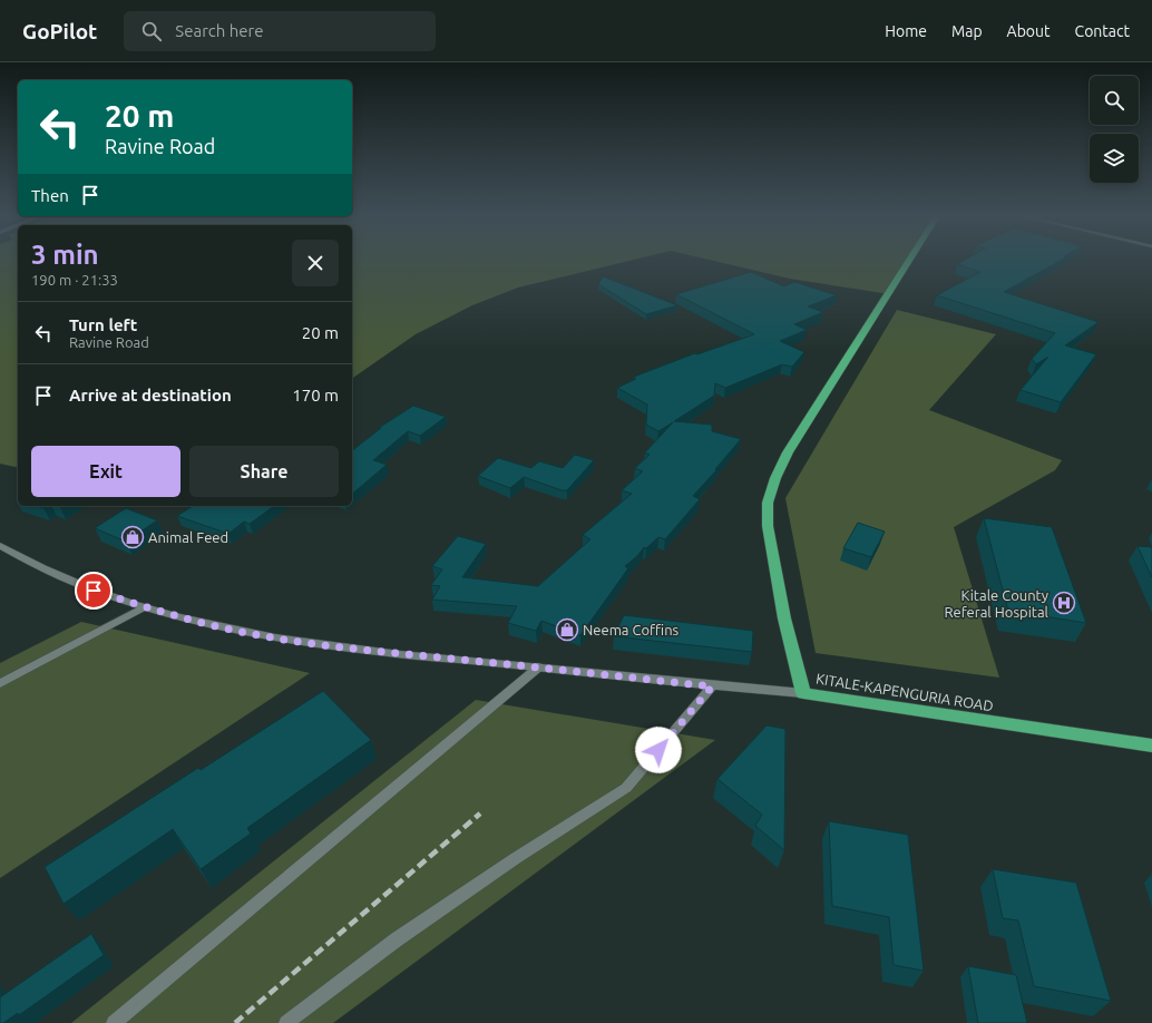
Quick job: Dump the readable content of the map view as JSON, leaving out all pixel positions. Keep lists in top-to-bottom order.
{
  "streets": {
    "highway": ["KITALE-KAPENGURIA ROAD"]
  },
  "places": {
    "shop": ["Animal Feed", "Neema Coffins"],
    "hospital": ["Kitale County Referal Hospital"]
  },
  "page": {
    "header": "GoPilot",
    "search": "Search here",
    "nav": [
      "Home",
      "Map",
      "About",
      "Contact"
    ],
    "turn": ["20 m", "Ravine Road"],
    "then": "Then",
    "heading": ["3 min", "190 m · 21:33"],
    "list": [
      {
        "name": "Turn left",
        "note": "Ravine Road",
        "value": "20 m"
      },
      {
        "name": "Arrive at destination",
        "value": "170 m"
      }
    ],
    "buttons": ["Exit", "Share"]
  }
}
